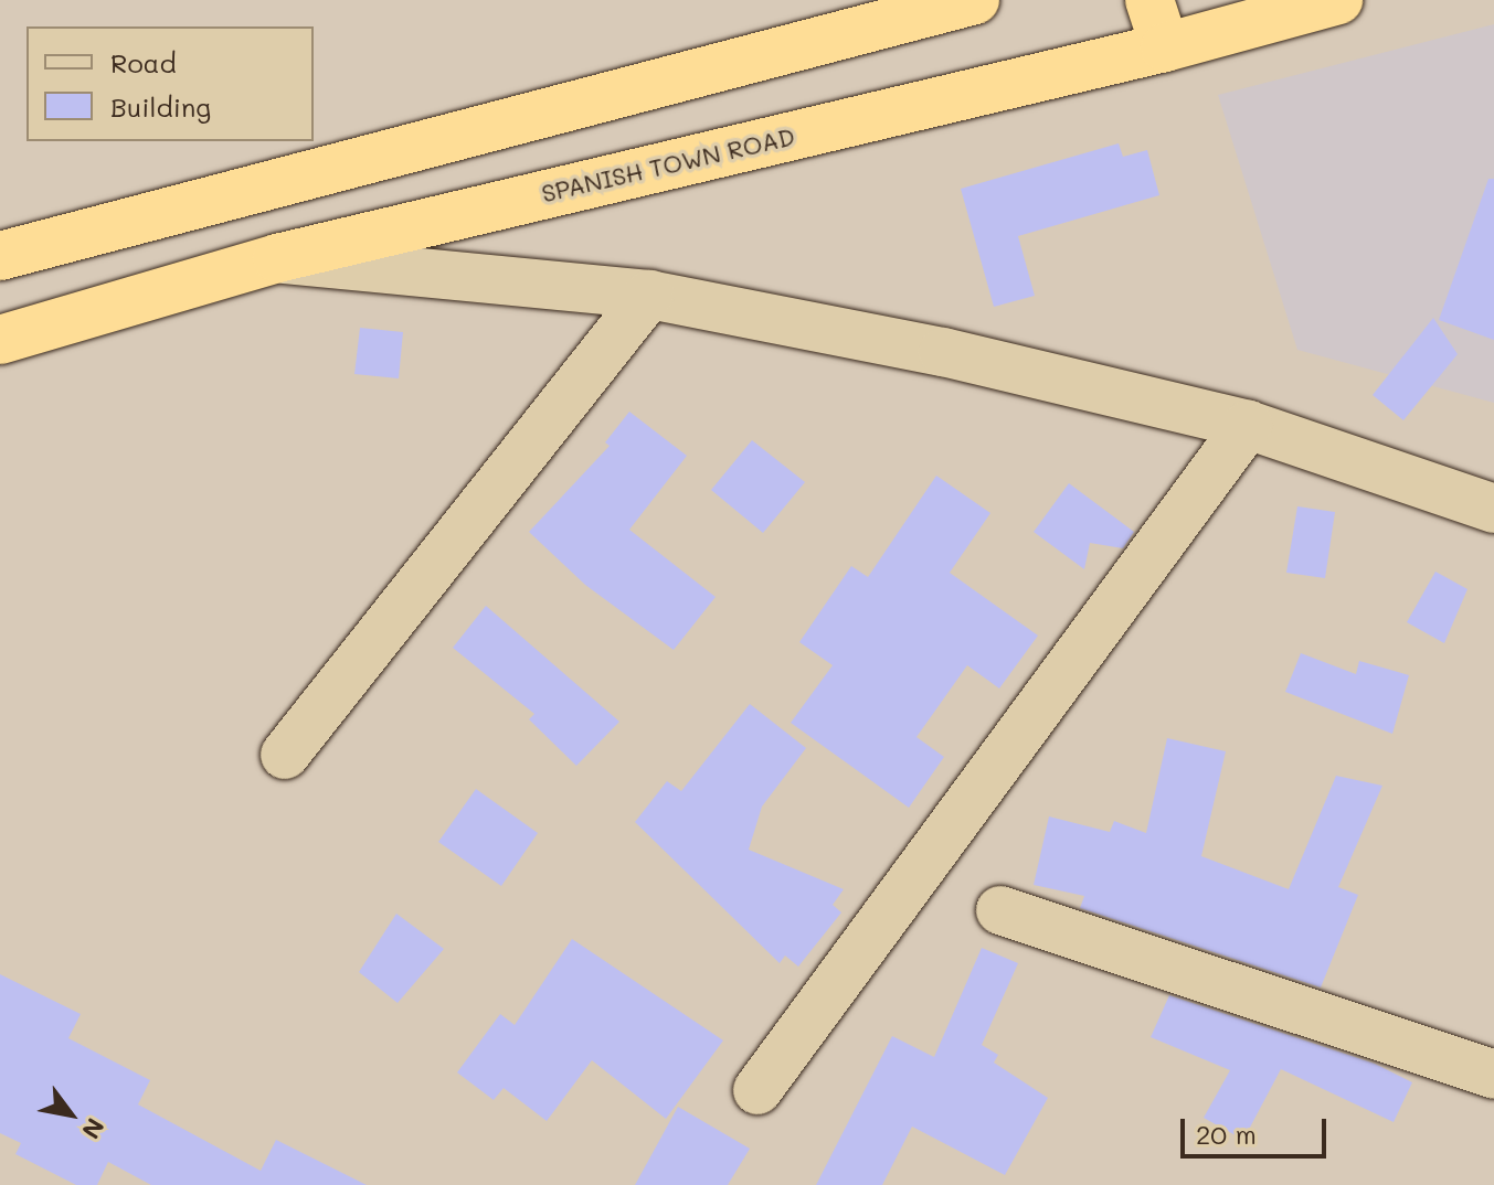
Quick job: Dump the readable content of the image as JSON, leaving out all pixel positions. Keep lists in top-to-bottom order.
{
  "streets": {
    "highway": ["SPANISH TOWN ROAD"]
  },
  "legend": ["Road", "Building"],
  "scale_bar": "20 m",
  "north": "bottom right"
}
